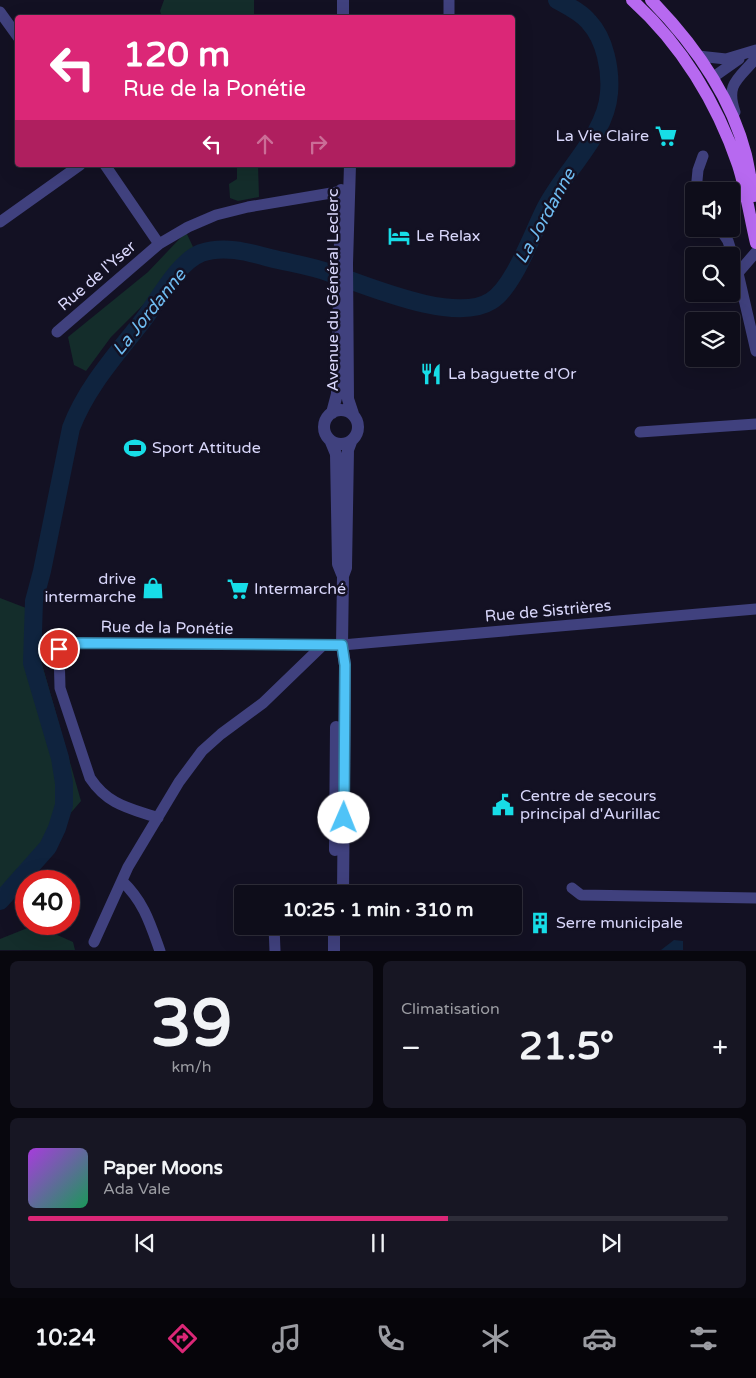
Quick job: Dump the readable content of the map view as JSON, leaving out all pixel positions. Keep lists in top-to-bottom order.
{
  "streets": {
    "street": [
      "Rue de l'Yser",
      "Avenue du Général Leclerc",
      "Rue de Sistrières",
      "Rue de la Ponétie"
    ]
  },
  "crossings": [
    ["Rue de l'Yser", "Avenue du Général Leclerc"],
    ["Avenue du Général Leclerc", "Rue de Sistrières"],
    ["Avenue du Général Leclerc", "Rue de la Ponétie"],
    ["Rue de Sistrières", "Rue de la Ponétie"]
  ],
  "water": ["La Jordanne"],
  "places": {
    "supermarket": ["La Vie Claire", "Intermarché"],
    "hotel": ["Le Relax"],
    "restaurant": ["La baguette d'Or"],
    "sports": ["Sport Attitude"],
    "shop": ["drive intermarche"],
    "public building": ["Centre de secours principal d'Aurillac"],
    "building": ["Serre municipale"]
  },
  "page": {
    "turn": ["120 m", "Rue de la Ponétie"],
    "limit": "40",
    "trip": "10:25 · 1 min · 310 m",
    "tile": [
      ["39", "km/h"],
      "Climatisation"
    ],
    "heat": ["−", "21.5°", "+"],
    "song": ["Paper Moons", "Ada Vale"],
    "tabs": "10:24"
  }
}
